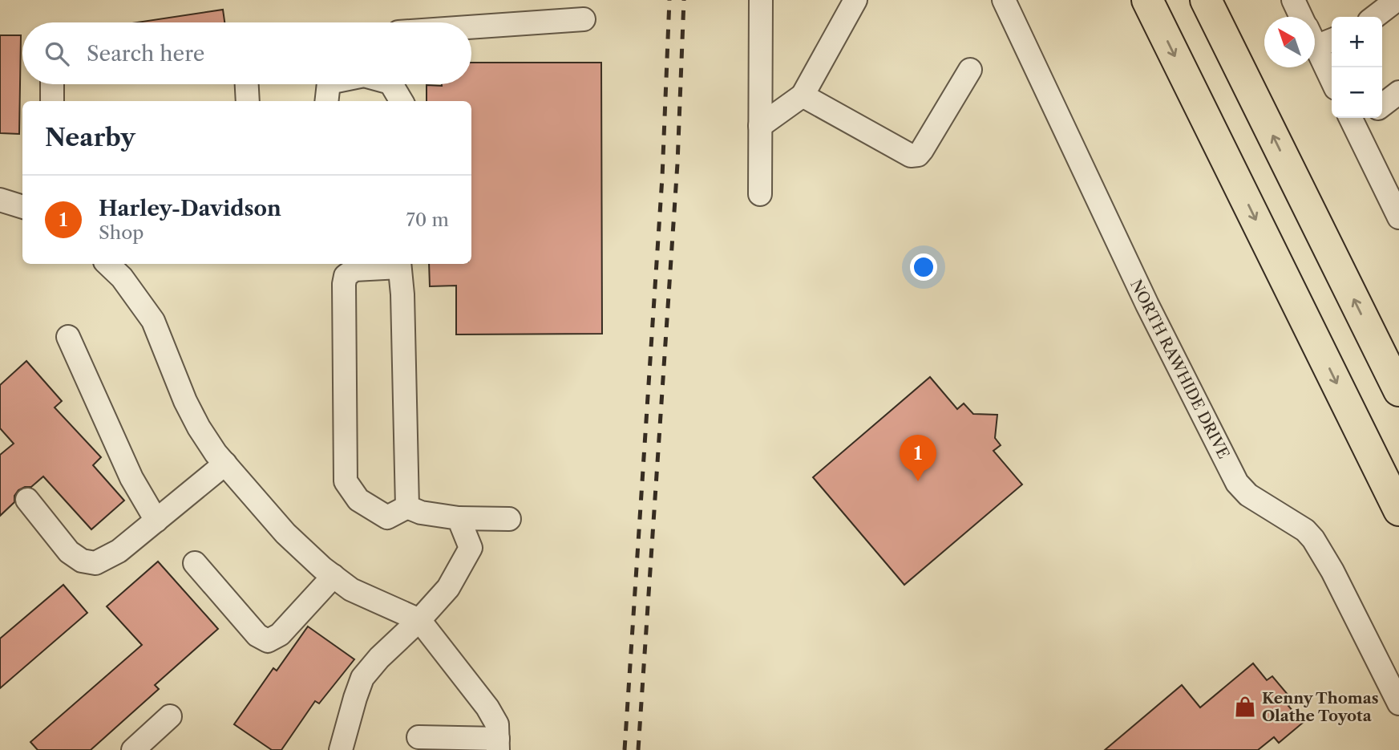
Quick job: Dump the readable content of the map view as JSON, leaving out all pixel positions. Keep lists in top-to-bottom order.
{
  "streets": {
    "street": ["NORTH RAWHIDE DRIVE"]
  },
  "places": {
    "shop": ["Kenny Thomas Olathe Toyota"]
  },
  "north": "top left",
  "page": {
    "map_buttons": ["+", "−"],
    "search": "Search here",
    "heading": "Nearby",
    "list": [
      {
        "mark": "1",
        "name": "Harley-Davidson",
        "note": "Shop",
        "value": "70 m"
      }
    ],
    "pins": "1"
  }
}
